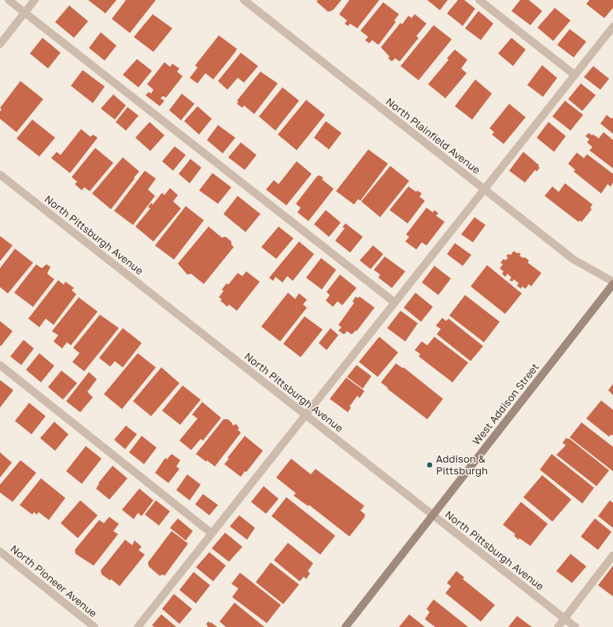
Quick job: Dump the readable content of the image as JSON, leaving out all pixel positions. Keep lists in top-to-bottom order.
{
  "streets": {
    "street": [
      "North Plainfield Avenue",
      "North Pittsburgh Avenue",
      "West Addison Street",
      "North Pioneer Avenue"
    ]
  },
  "crossings": [
    ["North Plainfield Avenue", "West Addison Street"],
    ["North Pittsburgh Avenue", "West Addison Street"]
  ],
  "places": ["Addison & Pittsburgh"]
}
